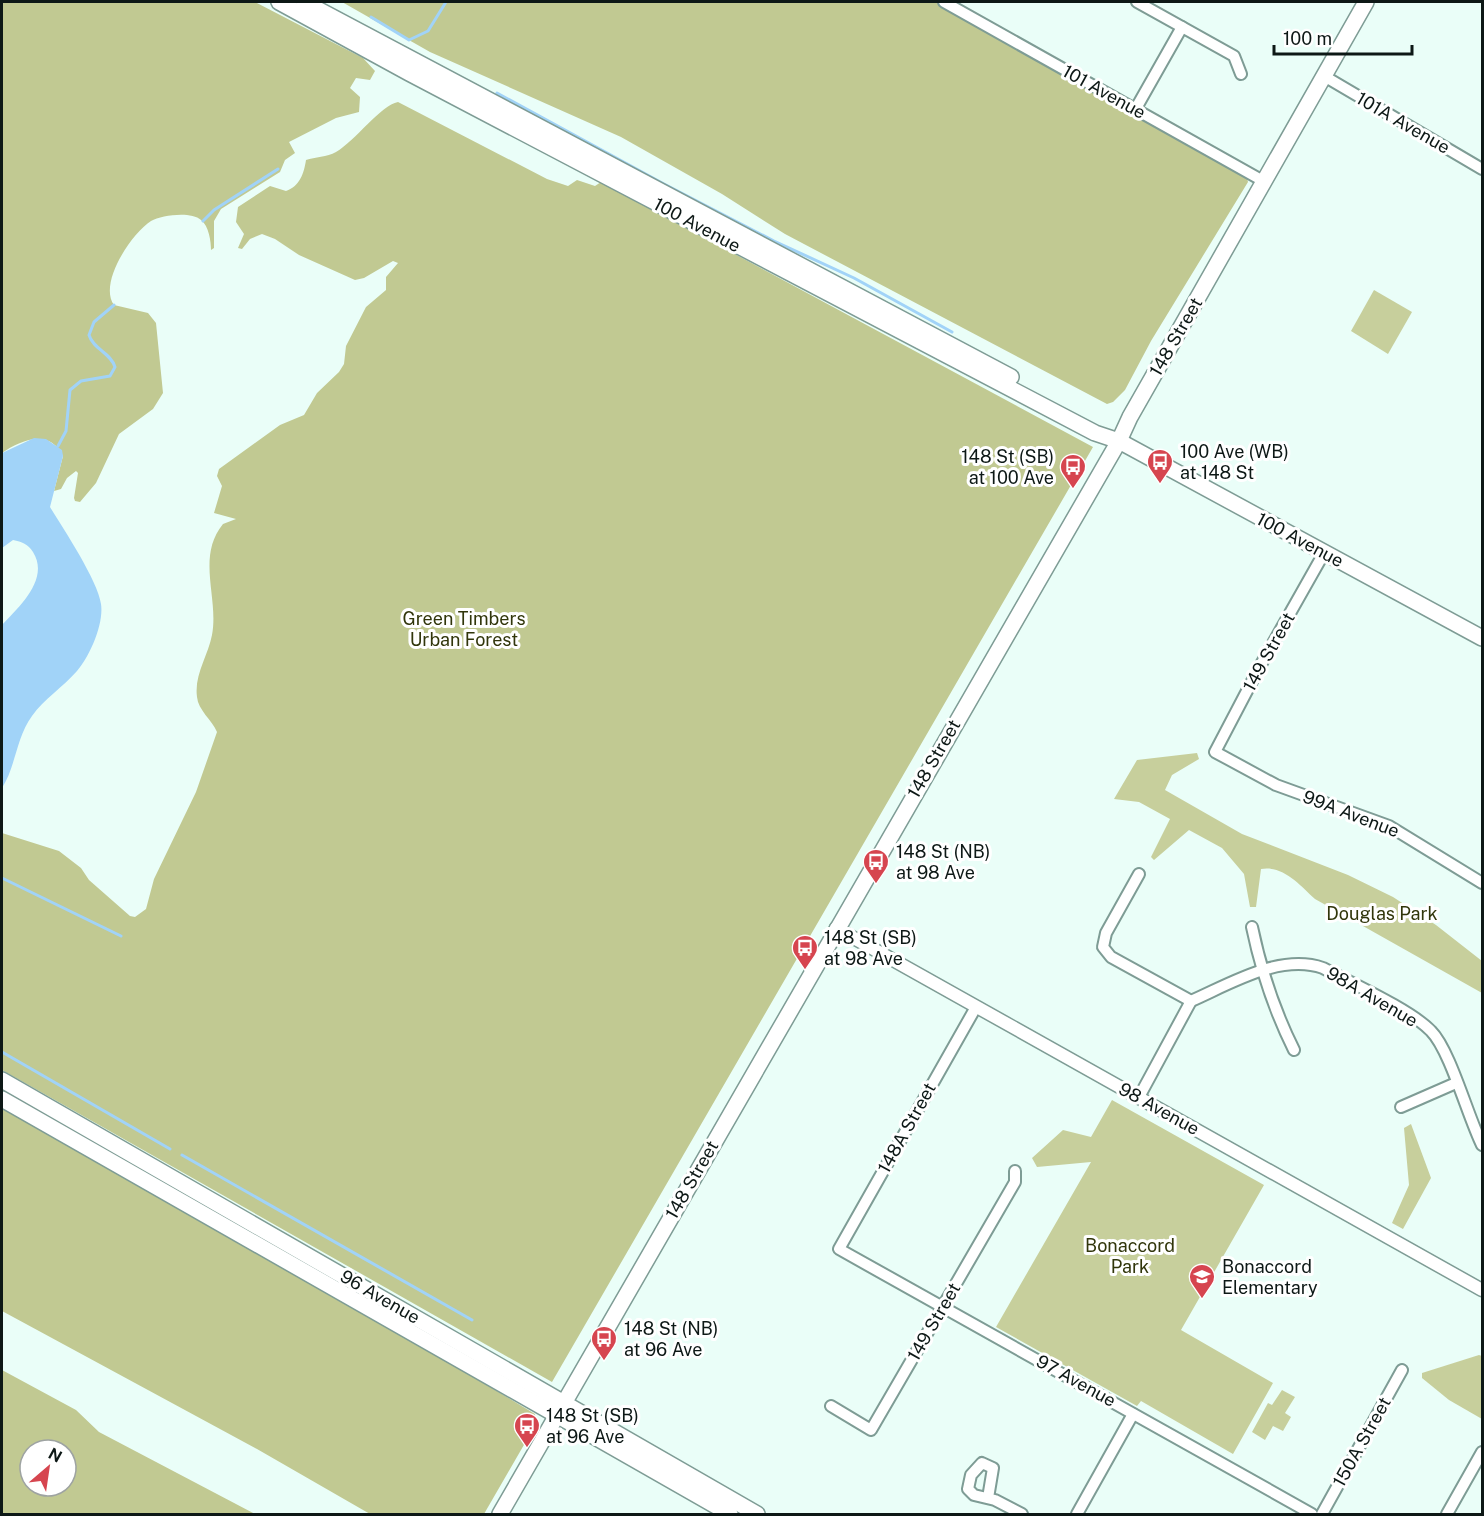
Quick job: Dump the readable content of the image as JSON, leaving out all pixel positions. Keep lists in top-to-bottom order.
{
  "streets": {
    "main road": ["100 Avenue", "148 Street", "96 Avenue"],
    "street": [
      "101 Avenue",
      "101A Avenue",
      "149 Street",
      "99A Avenue",
      "98A Avenue",
      "98 Avenue",
      "148A Street",
      "97 Avenue",
      "150A Street"
    ]
  },
  "crossings": [
    ["101 Avenue", "148 Street"],
    ["101A Avenue", "148 Street"],
    ["100 Avenue", "148 Street"],
    ["100 Avenue", "149 Street"],
    ["148 Street", "98 Avenue"],
    ["148 Street", "96 Avenue"],
    ["149 Street", "99A Avenue"],
    ["149 Street", "97 Avenue"],
    ["98 Avenue", "148A Street"],
    ["148A Street", "97 Avenue"]
  ],
  "parks": ["Green Timbers Urban Forest", "Douglas Park", "Bonaccord Park"],
  "places": {
    "bus stop": [
      "100 Ave (WB) at 148 St",
      "148 St (SB) at 100 Ave",
      "148 St (NB) at 98 Ave",
      "148 St (SB) at 98 Ave",
      "148 St (NB) at 96 Ave",
      "148 St (SB) at 96 Ave"
    ],
    "school or university": ["Bonaccord Elementary"]
  },
  "scale_bar": "100 m",
  "north": "top right"
}
